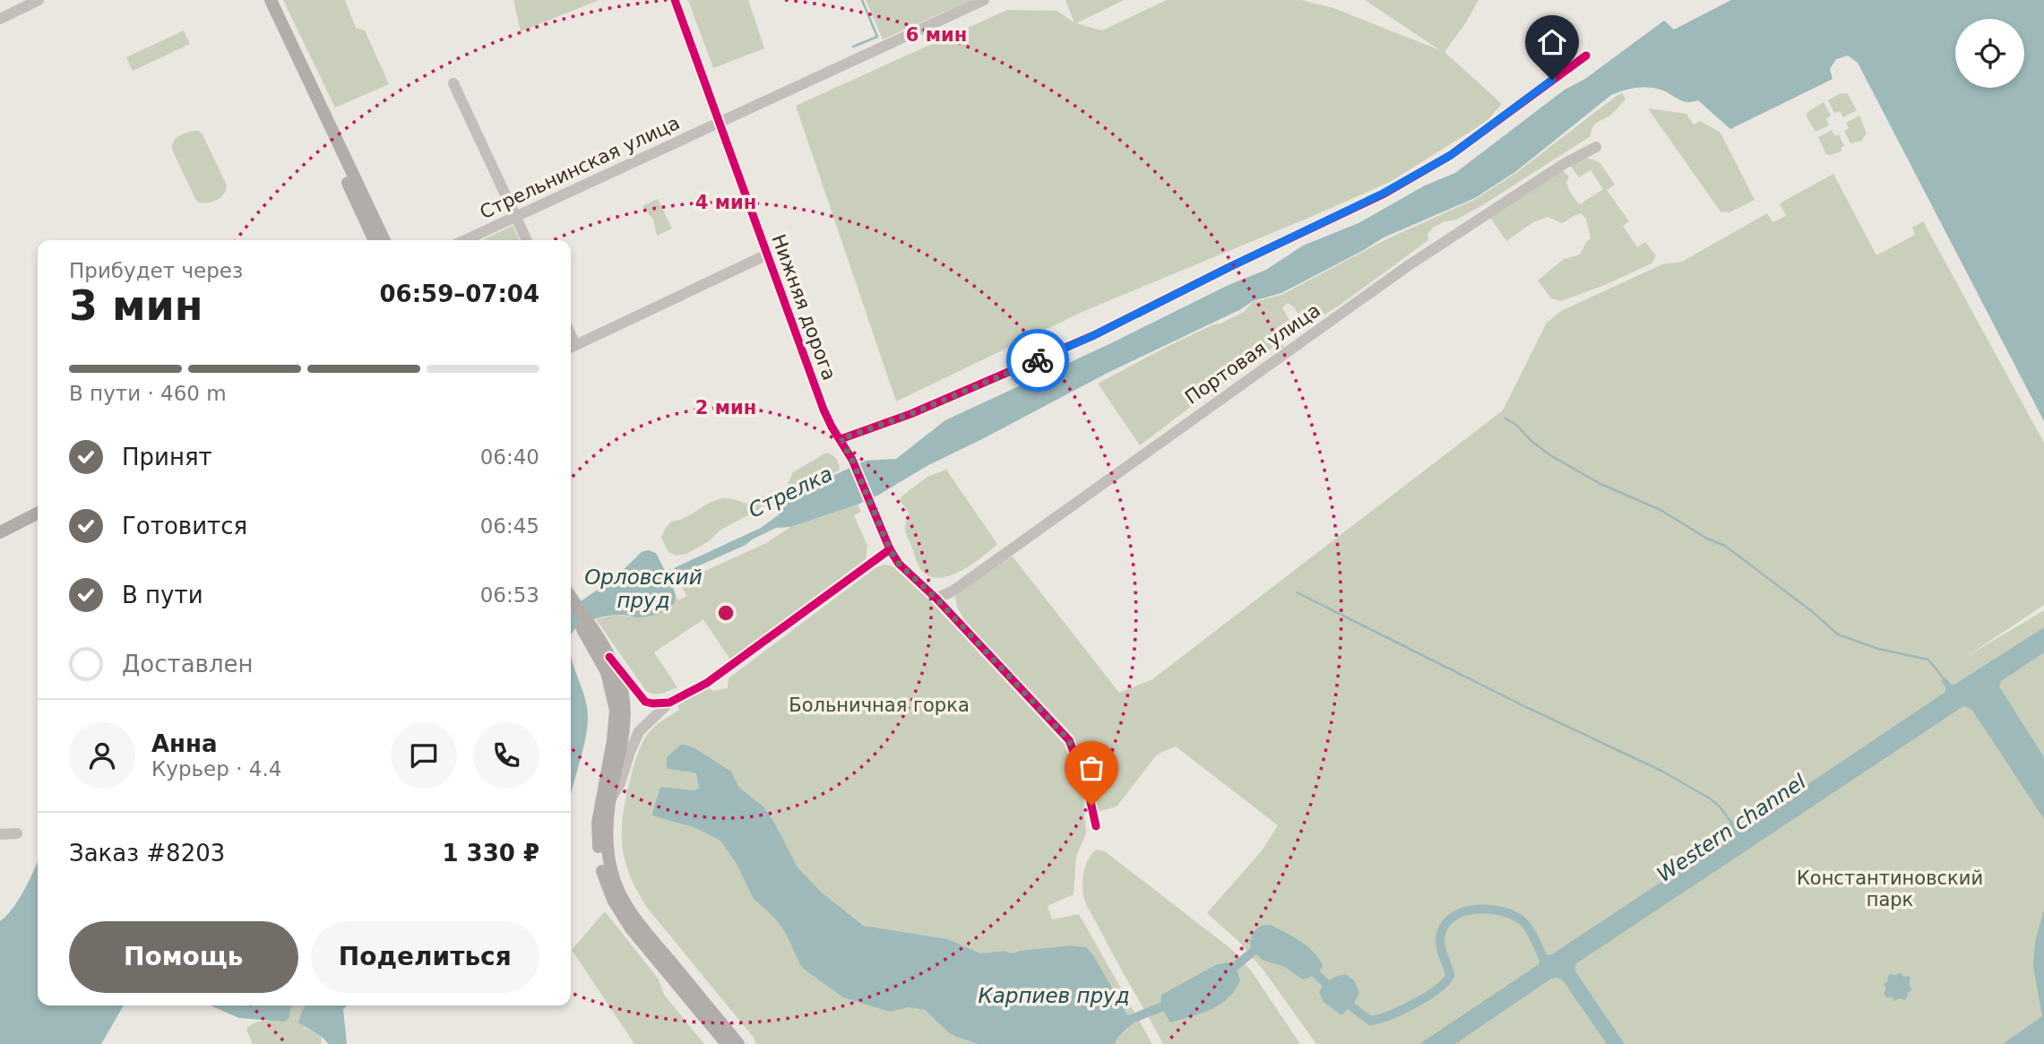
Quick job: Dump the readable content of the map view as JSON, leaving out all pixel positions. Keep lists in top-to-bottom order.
{
  "streets": {
    "street": ["Стрельнинская улица", "Нижняя дорога", "Портовая улица"]
  },
  "crossings": [
    ["Стрельнинская улица", "Нижняя дорога"],
    ["Нижняя дорога", "Портовая улица"]
  ],
  "water": [
    "Стрелка",
    "Орловский пруд",
    "Western channel",
    "Карпиев пруд"
  ],
  "parks": ["Больничная горка", "Константиновский парк"],
  "page": {
    "heading": ["3 мин", "Прибудет через", "06:59–07:04"],
    "panel": [
      "Анна",
      "Курьер · 4.4",
      "Заказ #8203",
      "1 330 ₽"
    ],
    "bar": "В пути · 460 m",
    "list": [
      ["Принят", "06:40"],
      ["Готовится", "06:45"],
      ["В пути", "06:53"],
      "Доставлен"
    ],
    "buttons": ["Помощь", "Поделиться"]
  },
  "rings": ["6 мин", "4 мин", "2 мин"]
}
